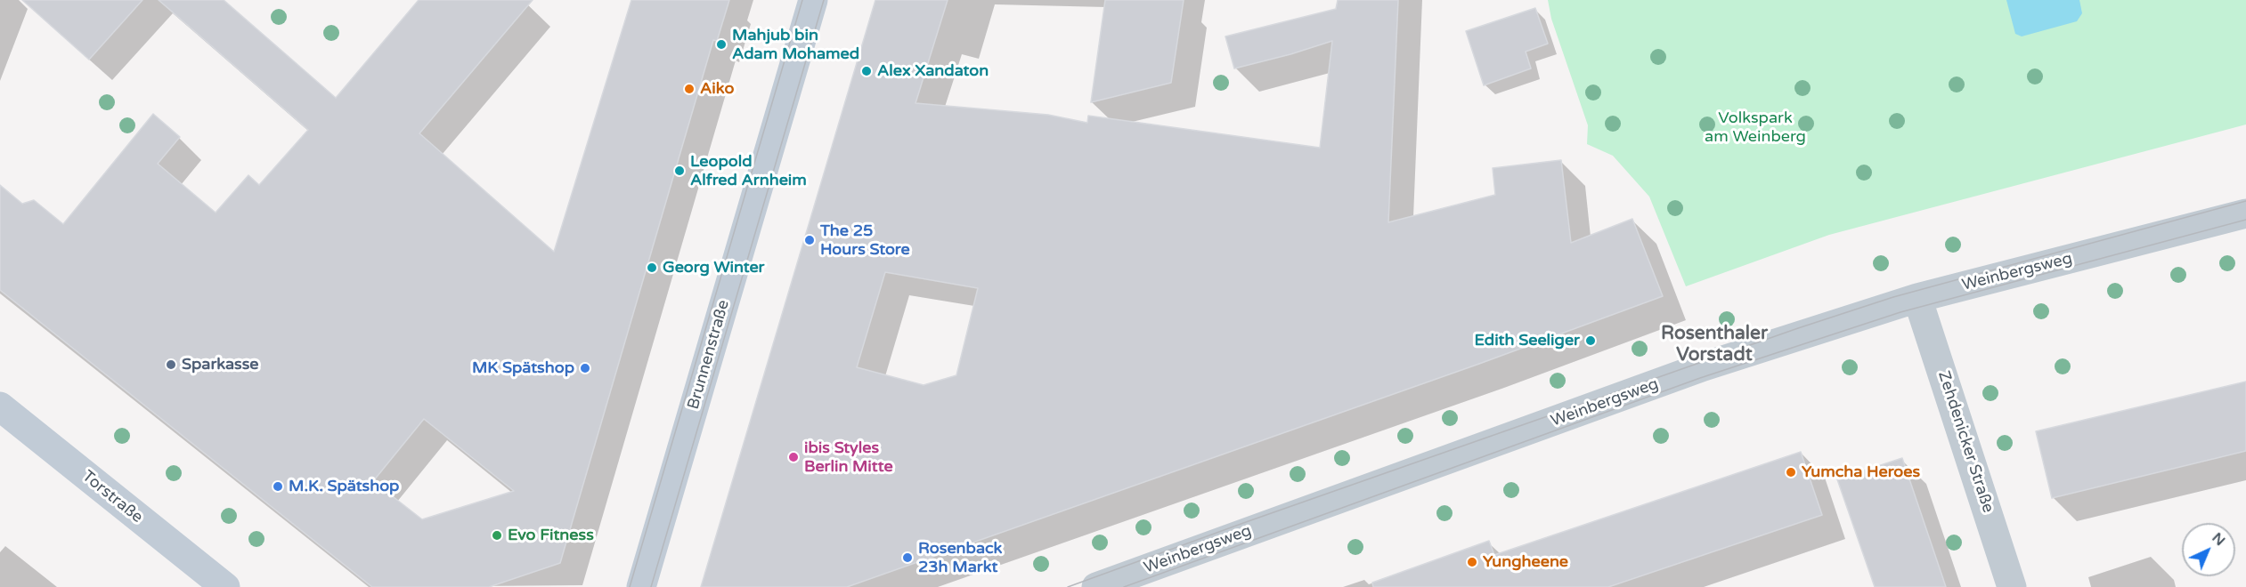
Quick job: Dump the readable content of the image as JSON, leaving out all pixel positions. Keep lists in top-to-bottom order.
{
  "streets": {
    "main road": ["Brunnenstraße", "Torstraße"],
    "street": ["Weinbergsweg", "Zehdenicker Straße"]
  },
  "crossings": [
    ["Weinbergsweg", "Zehdenicker Straße"]
  ],
  "districts": ["Rosenthaler Vorstadt"],
  "parks": ["Volkspark am Weinberg"],
  "places": [
    "Mahjub bin Adam Mohamed",
    "Alex Xandaton",
    "Aiko",
    "Leopold Alfred Arnheim",
    "The 25 Hours Store",
    "Georg Winter",
    "Edith Seeliger",
    "Sparkasse",
    "MK Spätshop",
    "ibis Styles Berlin Mitte",
    "Yumcha Heroes",
    "M.K. Spätshop",
    "Evo Fitness",
    "Rosenback 23h Markt",
    "Yungheene"
  ],
  "north": "top right"
}
